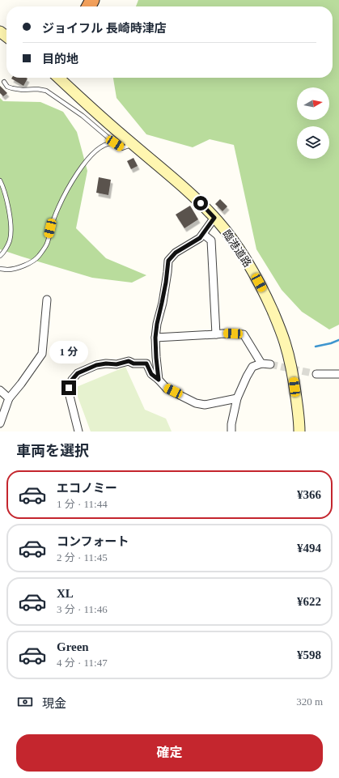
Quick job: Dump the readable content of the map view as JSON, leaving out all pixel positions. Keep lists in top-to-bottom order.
{
  "streets": {
    "street": ["臨港道路"]
  },
  "north": "right",
  "page": {
    "banner": ["ジョイフル 長崎時津店", "目的地"],
    "bubble": "1 分",
    "heading": "車両を選択",
    "list": [
      {
        "name": "エコノミー",
        "note": "1 分 · 11:44",
        "value": "¥366"
      },
      {
        "name": "コンフォート",
        "note": "2 分 · 11:45",
        "value": "¥494"
      },
      {
        "name": "XL",
        "note": "3 分 · 11:46",
        "value": "¥622"
      },
      {
        "name": "Green",
        "note": "4 分 · 11:47",
        "value": "¥598"
      }
    ],
    "pay": ["現金", "320 m"],
    "buttons": "確定"
  }
}
